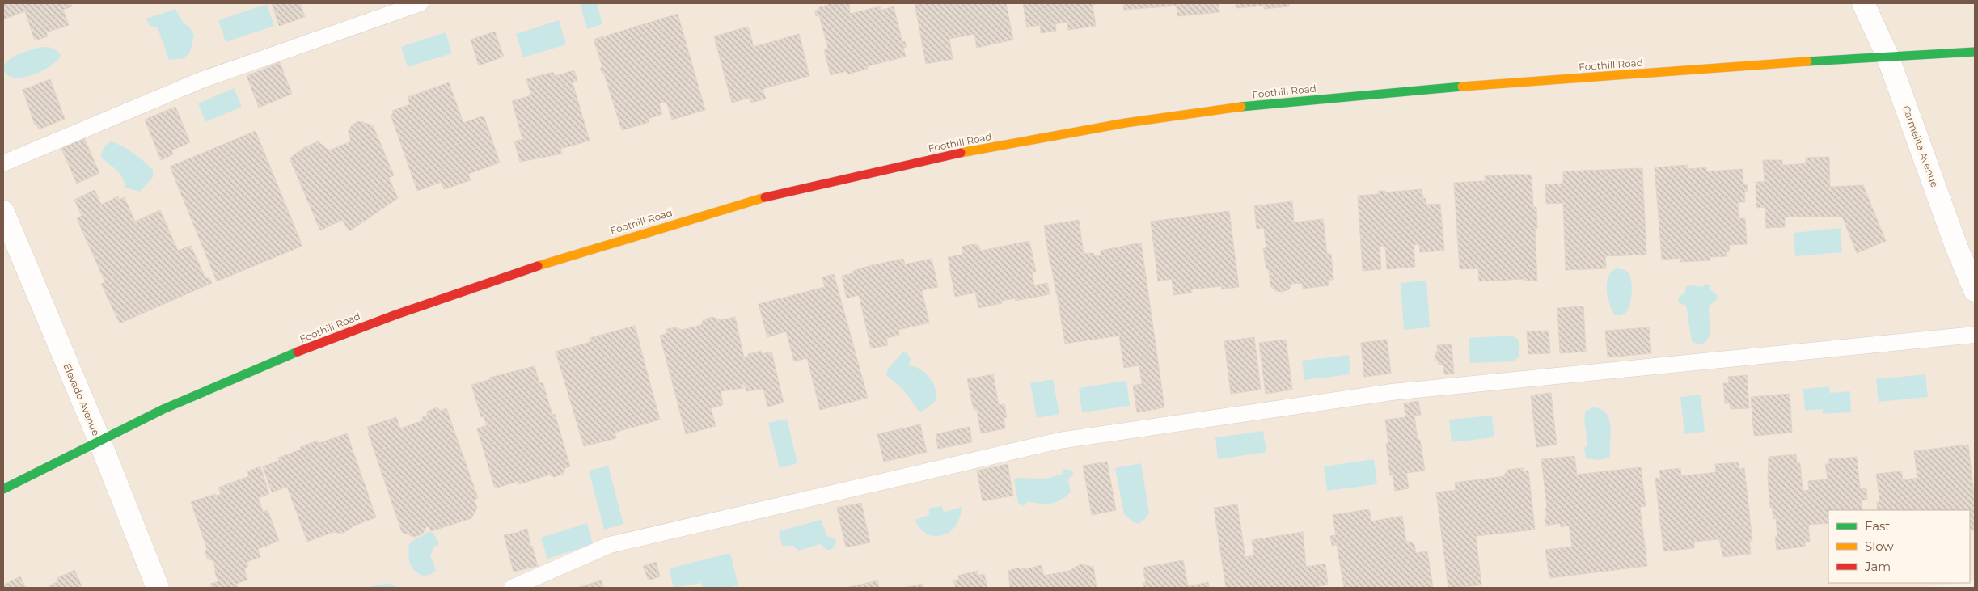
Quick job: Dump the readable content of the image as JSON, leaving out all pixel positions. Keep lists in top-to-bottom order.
{
  "streets": {
    "street": ["Foothill Road", "Carmelita Avenue", "Elevado Avenue"]
  },
  "crossings": [
    ["Foothill Road", "Carmelita Avenue"],
    ["Foothill Road", "Elevado Avenue"]
  ],
  "legend": ["Fast", "Slow", "Jam"]
}
